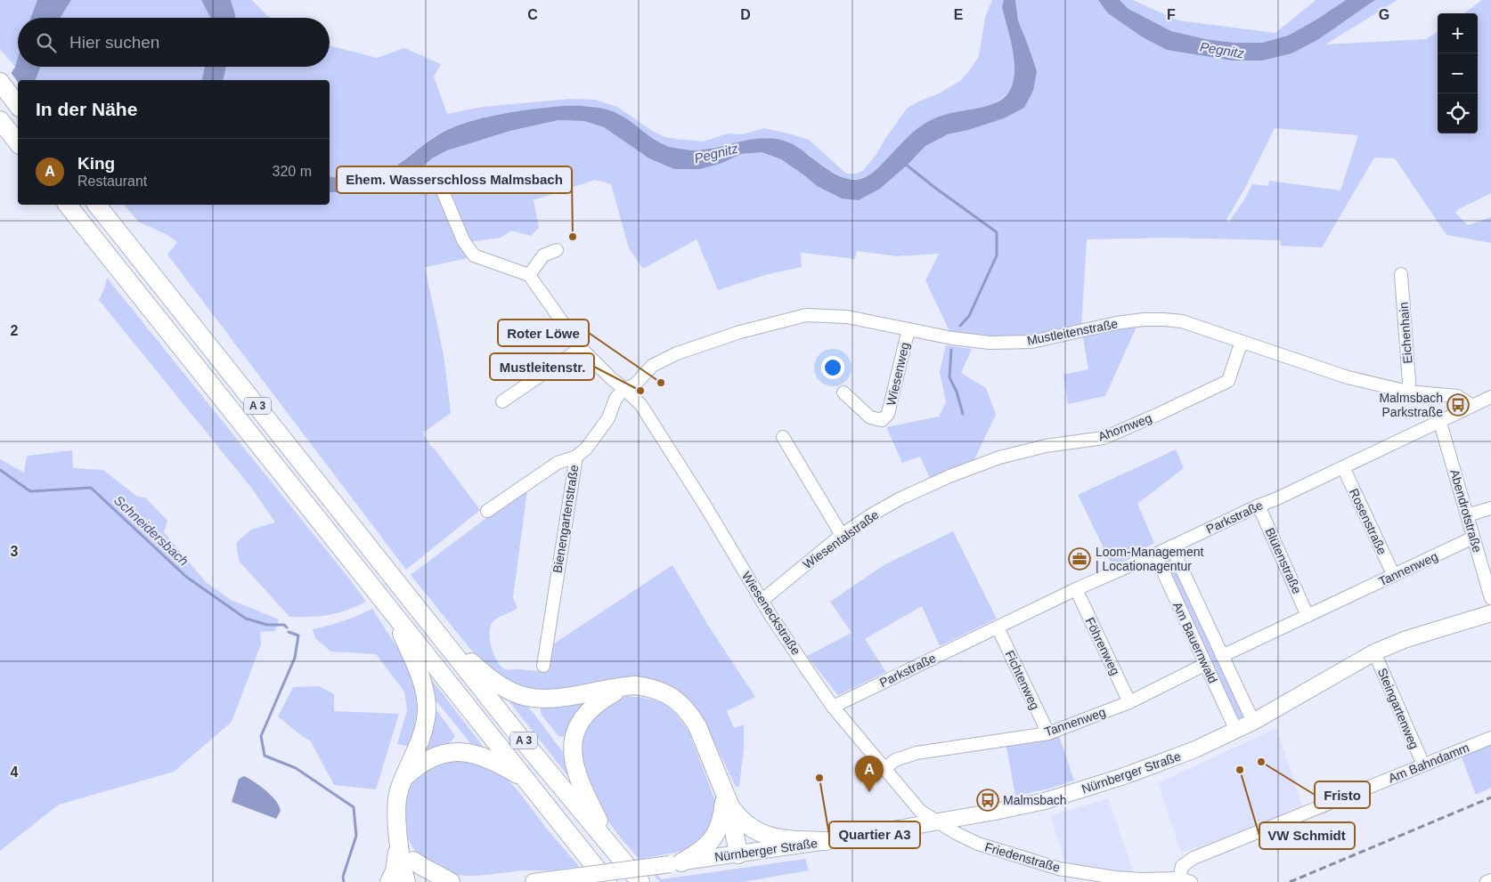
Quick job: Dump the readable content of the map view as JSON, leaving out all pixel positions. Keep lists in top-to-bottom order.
{
  "streets": {
    "highway": ["A 3"],
    "main road": ["Nürnberger Straße"],
    "street": [
      "Mustleitenstraße",
      "Eichenhain",
      "Wiesenweg",
      "Ahornweg",
      "Abendrotstraße",
      "Parkstraße",
      "Bienengartenstraße",
      "Rosenstraße",
      "Wiesentalstraße",
      "Blütenstraße",
      "Tannenweg",
      "Wieseneckstraße",
      "Am Bauernwald",
      "Föhrenweg",
      "Fichtenweg",
      "Steingartenweg",
      "Am Bahndamm",
      "Friedenstraße"
    ]
  },
  "crossings": [
    ["Mustleitenstraße", "Eichenhain"],
    ["Mustleitenstraße", "Wiesenweg"],
    ["Mustleitenstraße", "Ahornweg"],
    ["Mustleitenstraße", "Parkstraße"],
    ["Mustleitenstraße", "Bienengartenstraße"],
    ["Mustleitenstraße", "Wieseneckstraße"],
    ["Ahornweg", "Wiesentalstraße"],
    ["Abendrotstraße", "Parkstraße"],
    ["Abendrotstraße", "Tannenweg"],
    ["Parkstraße", "Rosenstraße"],
    ["Parkstraße", "Blütenstraße"],
    ["Parkstraße", "Wieseneckstraße"],
    ["Parkstraße", "Am Bauernwald"],
    ["Parkstraße", "Föhrenweg"],
    ["Parkstraße", "Fichtenweg"],
    ["Bienengartenstraße", "Wieseneckstraße"],
    ["Rosenstraße", "Tannenweg"],
    ["Wiesentalstraße", "Wieseneckstraße"],
    ["Blütenstraße", "Tannenweg"],
    ["Tannenweg", "Wieseneckstraße"],
    ["Tannenweg", "Am Bauernwald"],
    ["Tannenweg", "Föhrenweg"],
    ["Tannenweg", "Fichtenweg"],
    ["Wieseneckstraße", "Nürnberger Straße"],
    ["Wieseneckstraße", "Friedenstraße"],
    ["Am Bauernwald", "Nürnberger Straße"],
    ["Steingartenweg", "Am Bahndamm"],
    ["Steingartenweg", "Nürnberger Straße"],
    ["Am Bahndamm", "Friedenstraße"],
    ["Nürnberger Straße", "Friedenstraße"]
  ],
  "water": ["Pegnitz", "Schneidersbach"],
  "places": {
    "other": [
      "Ehem. Wasserschloss Malmsbach",
      "Roter Löwe",
      "Mustleitenstr.",
      "Fristo",
      "VW Schmidt",
      "Quartier A3"
    ],
    "bus stop": ["Malmsbach Parkstraße", "Malmsbach"],
    "office": ["Loom-Management | Locationagentur"]
  },
  "page": {
    "map_buttons": ["+", "−"],
    "search": "Hier suchen",
    "heading": "In der Nähe",
    "list": [
      {
        "mark": "A",
        "name": "King",
        "note": "Restaurant",
        "value": "320 m"
      }
    ],
    "pins": "A"
  },
  "grid": {
    "columns": [
      "C",
      "D",
      "E",
      "F",
      "G"
    ],
    "rows": ["2", "3", "4"]
  }
}
